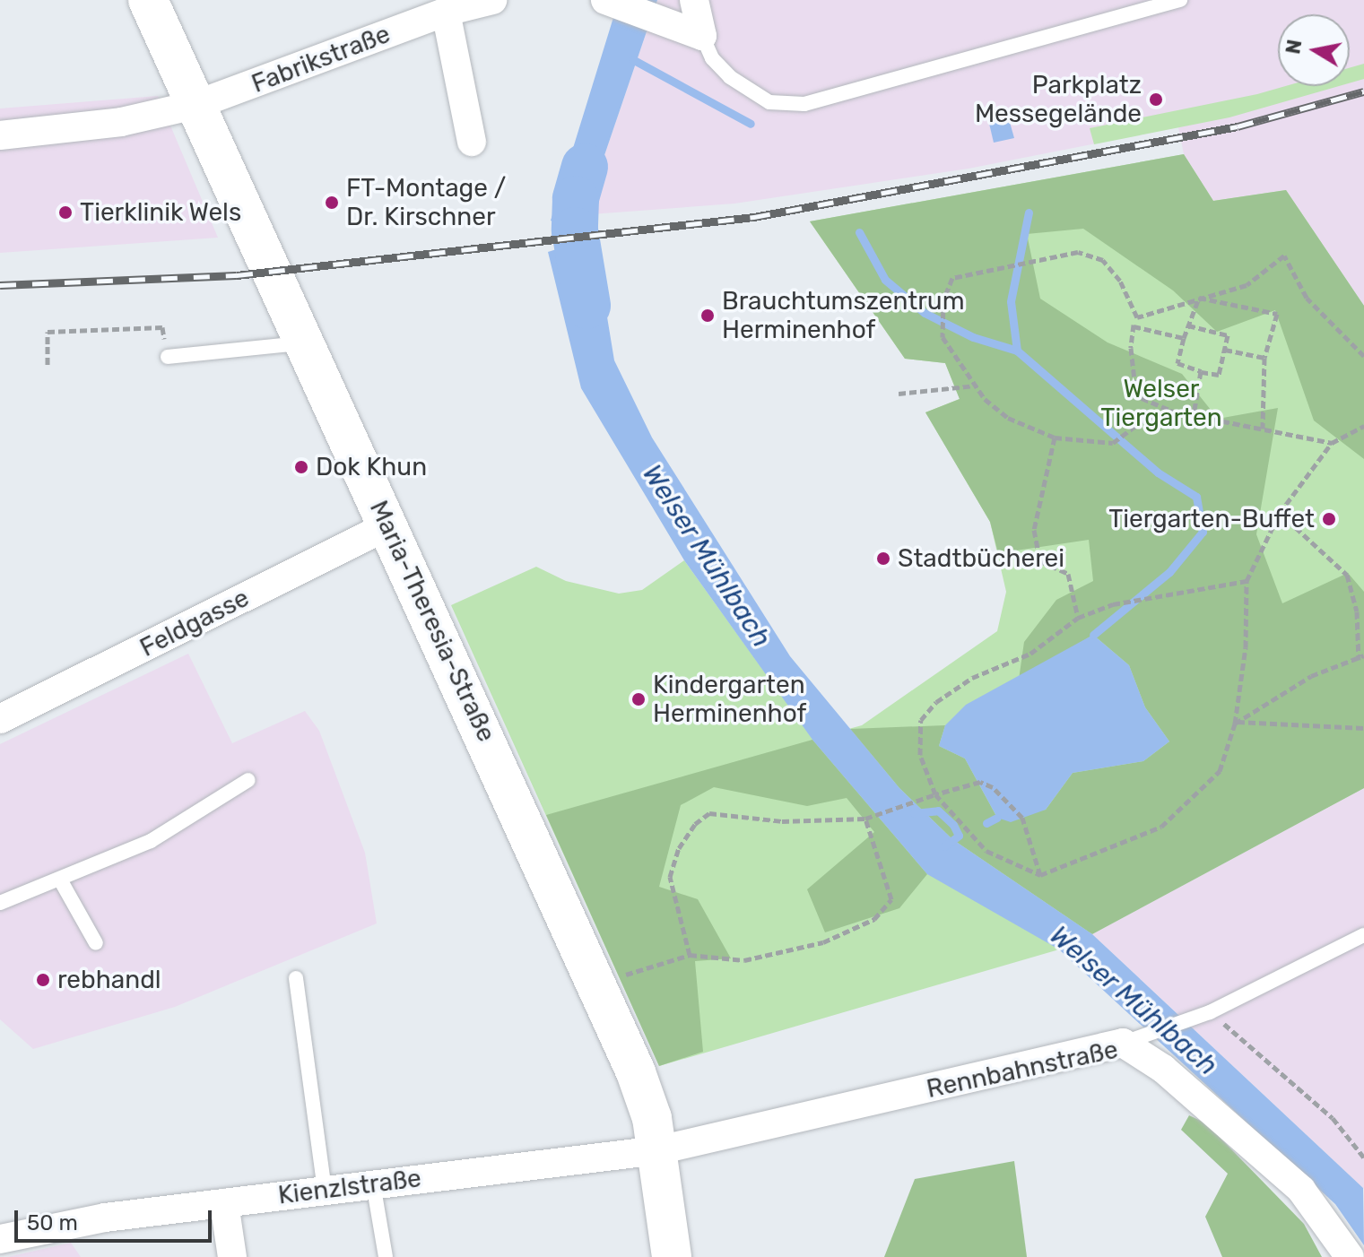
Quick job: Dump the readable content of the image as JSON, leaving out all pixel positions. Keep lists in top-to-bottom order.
{
  "streets": {
    "main road": ["Maria-Theresia-Straße"],
    "street": [
      "Fabrikstraße",
      "Feldgasse",
      "Rennbahnstraße",
      "Kienzlstraße"
    ]
  },
  "crossings": [
    ["Fabrikstraße", "Maria-Theresia-Straße"],
    ["Maria-Theresia-Straße", "Feldgasse"],
    ["Maria-Theresia-Straße", "Rennbahnstraße"],
    ["Maria-Theresia-Straße", "Kienzlstraße"],
    ["Rennbahnstraße", "Kienzlstraße"]
  ],
  "water": ["Welser Mühlbach"],
  "parks": ["Welser Tiergarten"],
  "places": [
    "Parkplatz Messegelände",
    "FT-Montage / Dr. Kirschner",
    "Tierklinik Wels",
    "Brauchtumszentrum Herminenhof",
    "Dok Khun",
    "Tiergarten-Buffet",
    "Stadtbücherei",
    "Kindergarten Herminenhof",
    "rebhandl"
  ],
  "scale_bar": "50 m",
  "north": "left"
}
